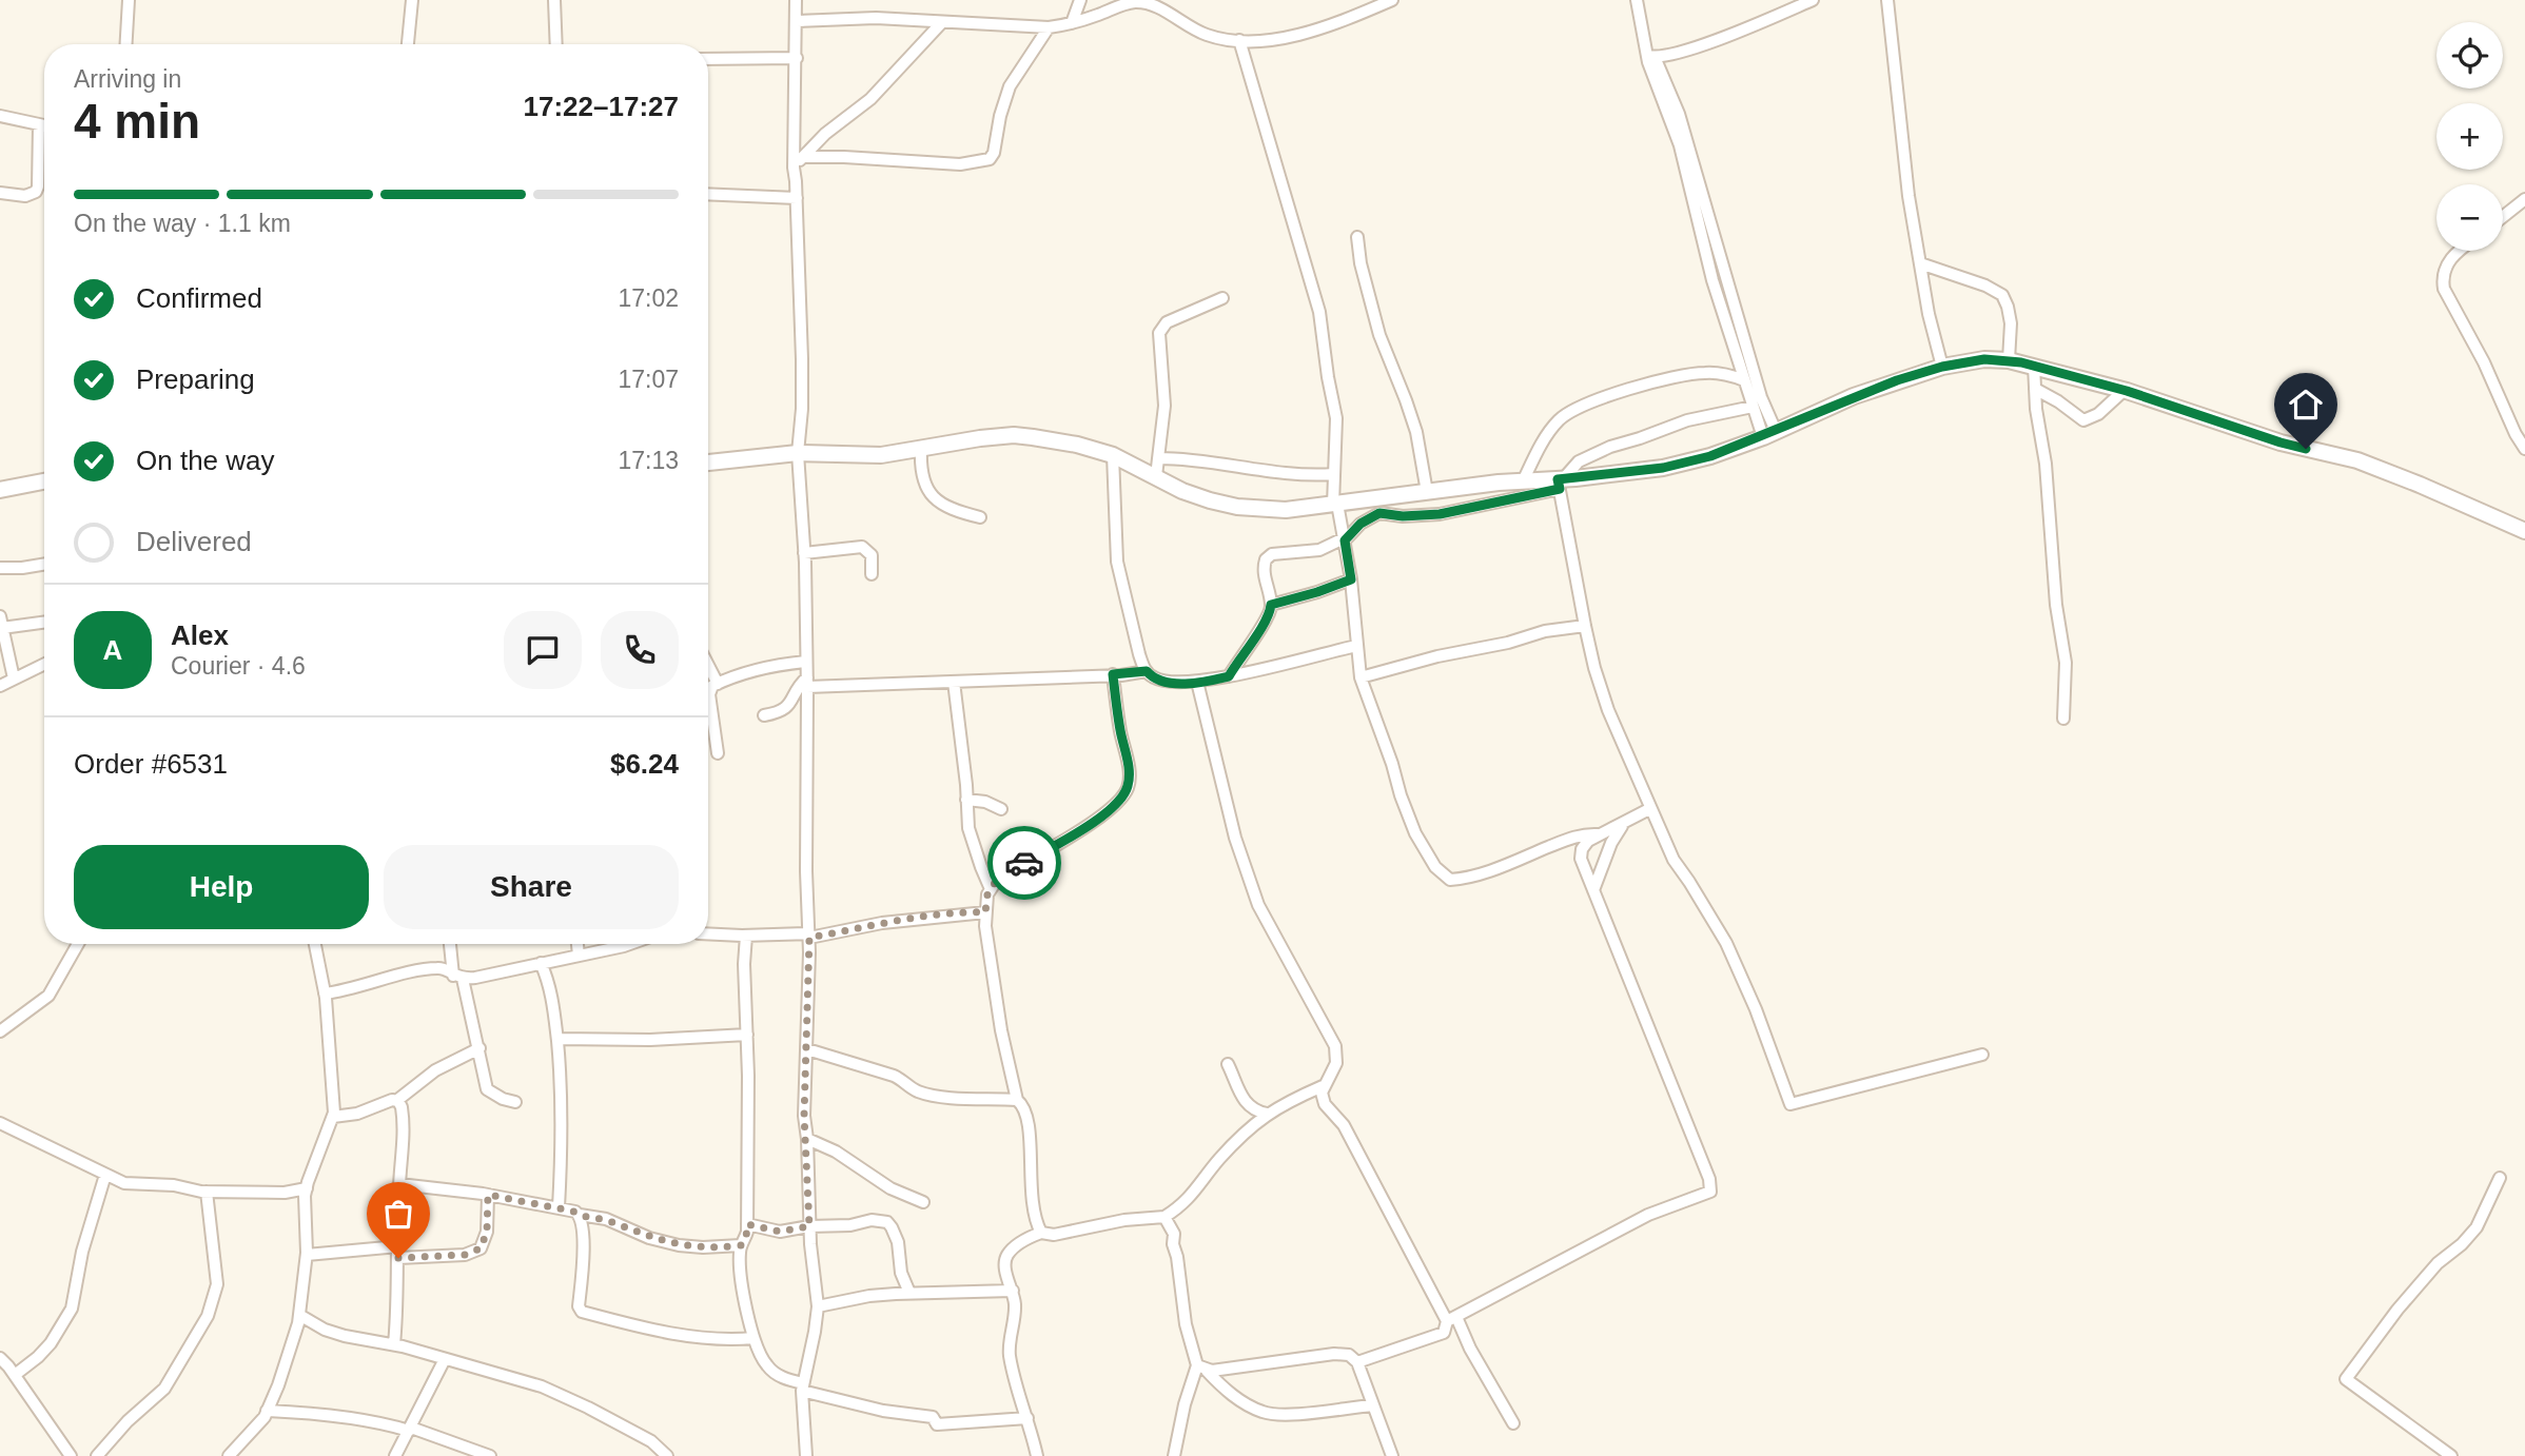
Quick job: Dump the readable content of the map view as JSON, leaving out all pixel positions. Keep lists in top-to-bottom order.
{
  "page": {
    "map_buttons": ["+", "−"],
    "heading": ["4 min", "Arriving in", "17:22–17:27"],
    "panel": [
      "Alex",
      "Courier · 4.6",
      "Order #6531",
      "$6.24"
    ],
    "bar": "On the way · 1.1 km",
    "list": [
      ["Confirmed", "17:02"],
      ["Preparing", "17:07"],
      ["On the way", "17:13"],
      "Delivered"
    ],
    "round": "A",
    "buttons": ["Help", "Share"]
  }
}
